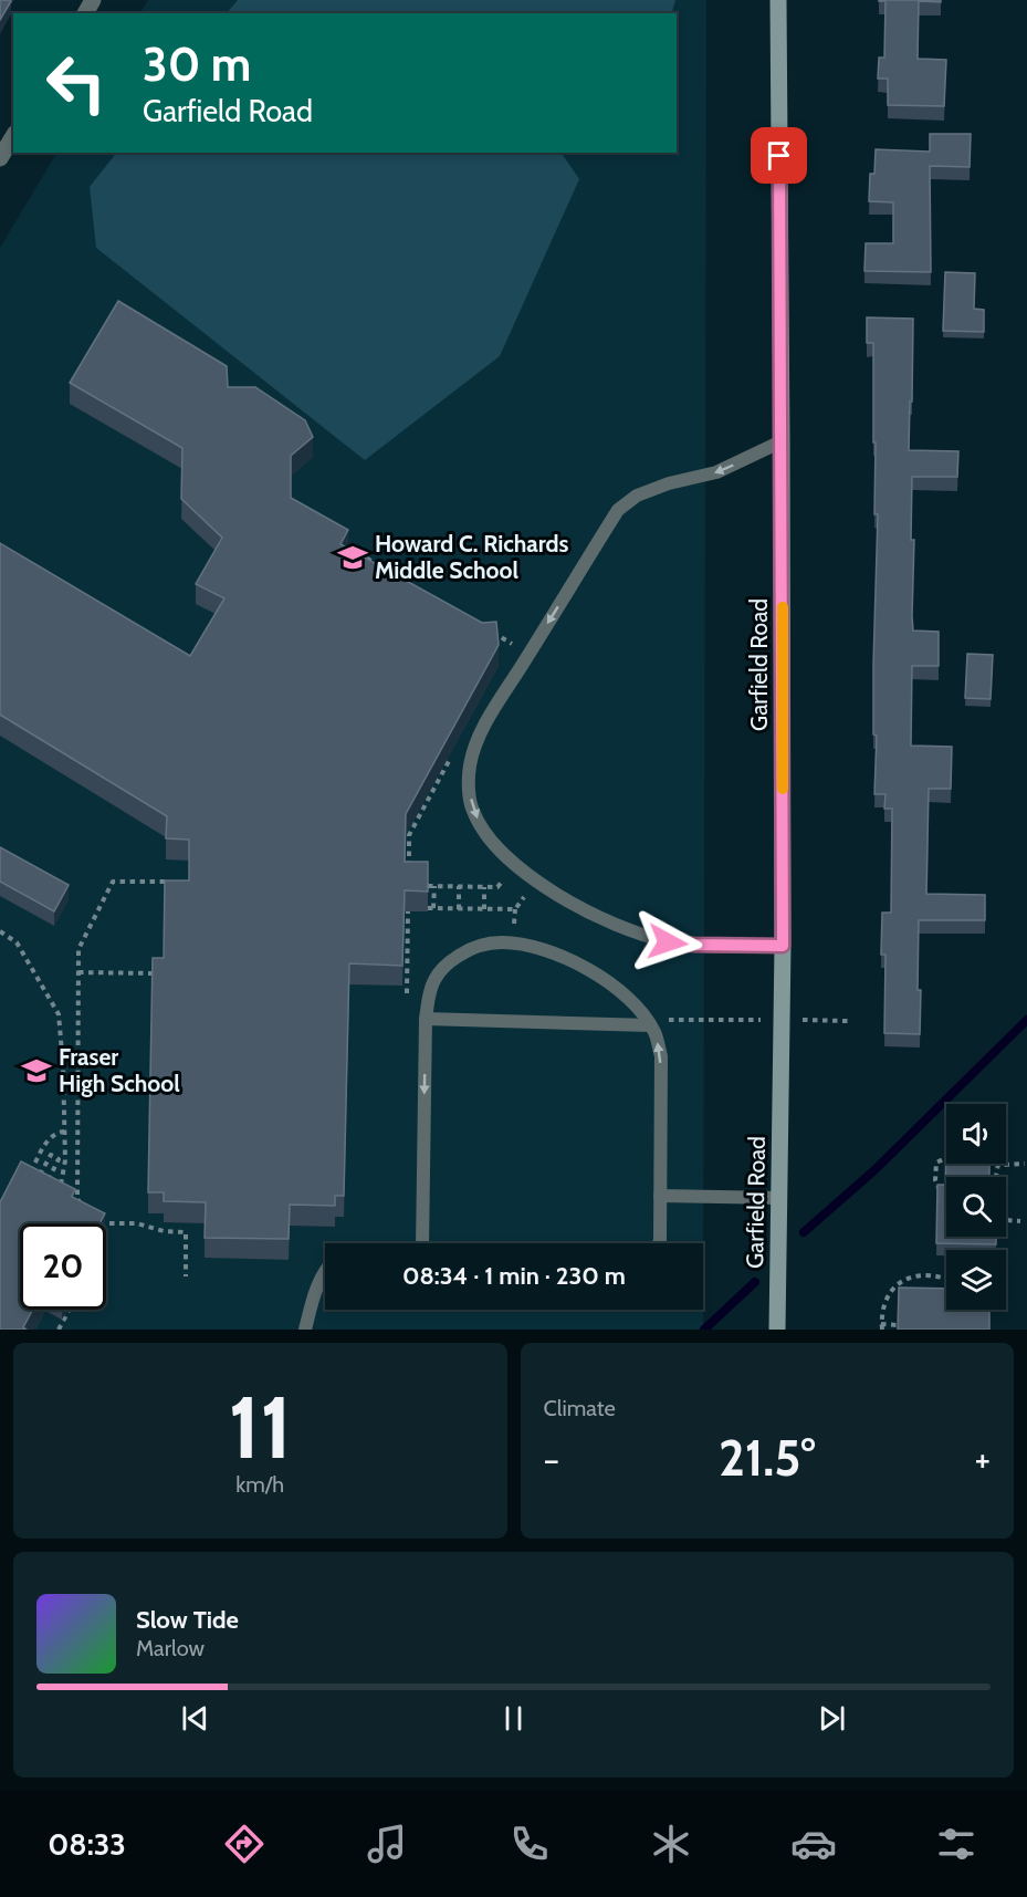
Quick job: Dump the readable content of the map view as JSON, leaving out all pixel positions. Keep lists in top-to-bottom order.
{
  "streets": {
    "main road": ["Garfield Road"]
  },
  "places": {
    "school or university": ["Howard C. Richards Middle School", "Fraser High School"]
  },
  "page": {
    "turn": ["30 m", "Garfield Road"],
    "limit": "20",
    "trip": "08:34 · 1 min · 230 m",
    "tile": [
      ["11", "km/h"],
      "Climate"
    ],
    "heat": ["−", "21.5°", "+"],
    "song": ["Slow Tide", "Marlow"],
    "tabs": "08:33"
  }
}
